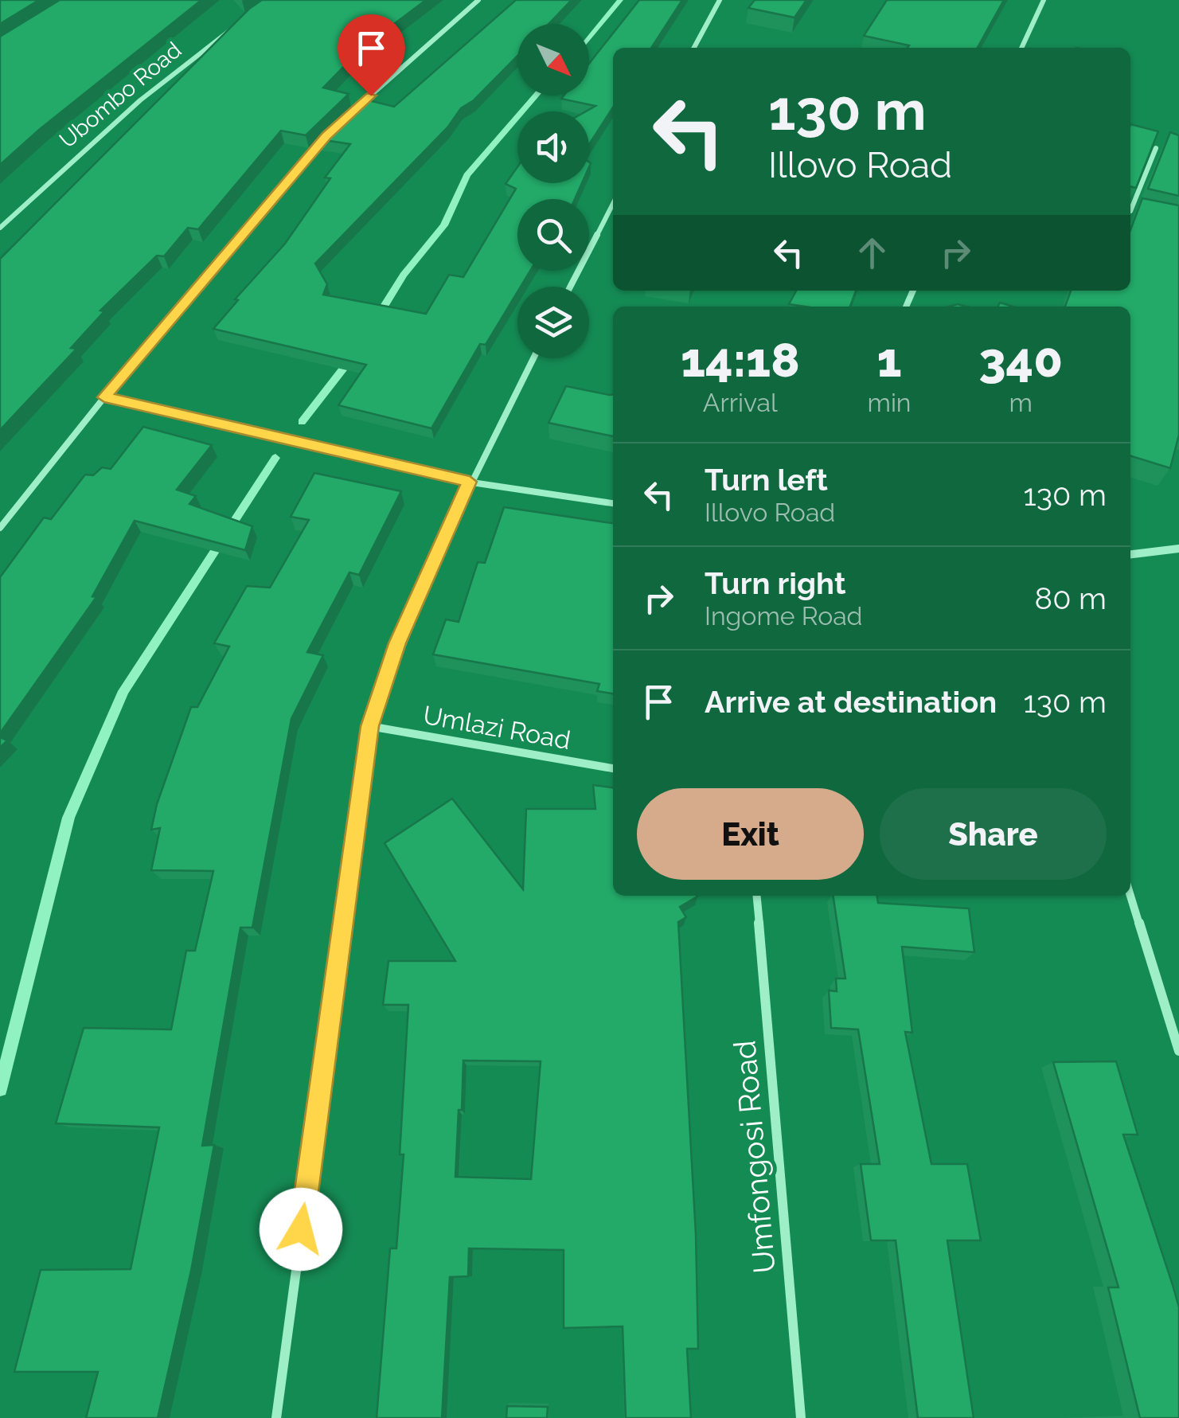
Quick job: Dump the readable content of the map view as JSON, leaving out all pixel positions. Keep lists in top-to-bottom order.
{
  "streets": {
    "street": ["Ubombo Road", "Umlazi Road", "Umfongosi Road"]
  },
  "north": "bottom right",
  "page": {
    "turn": ["130 m", "Illovo Road"],
    "eta": [
      "14:18",
      "Arrival",
      "1",
      "min",
      "340",
      "m"
    ],
    "list": [
      {
        "name": "Turn left",
        "note": "Illovo Road",
        "value": "130 m"
      },
      {
        "name": "Turn right",
        "note": "Ingome Road",
        "value": "80 m"
      },
      {
        "name": "Arrive at destination",
        "value": "130 m"
      }
    ],
    "buttons": ["Exit", "Share"]
  }
}
